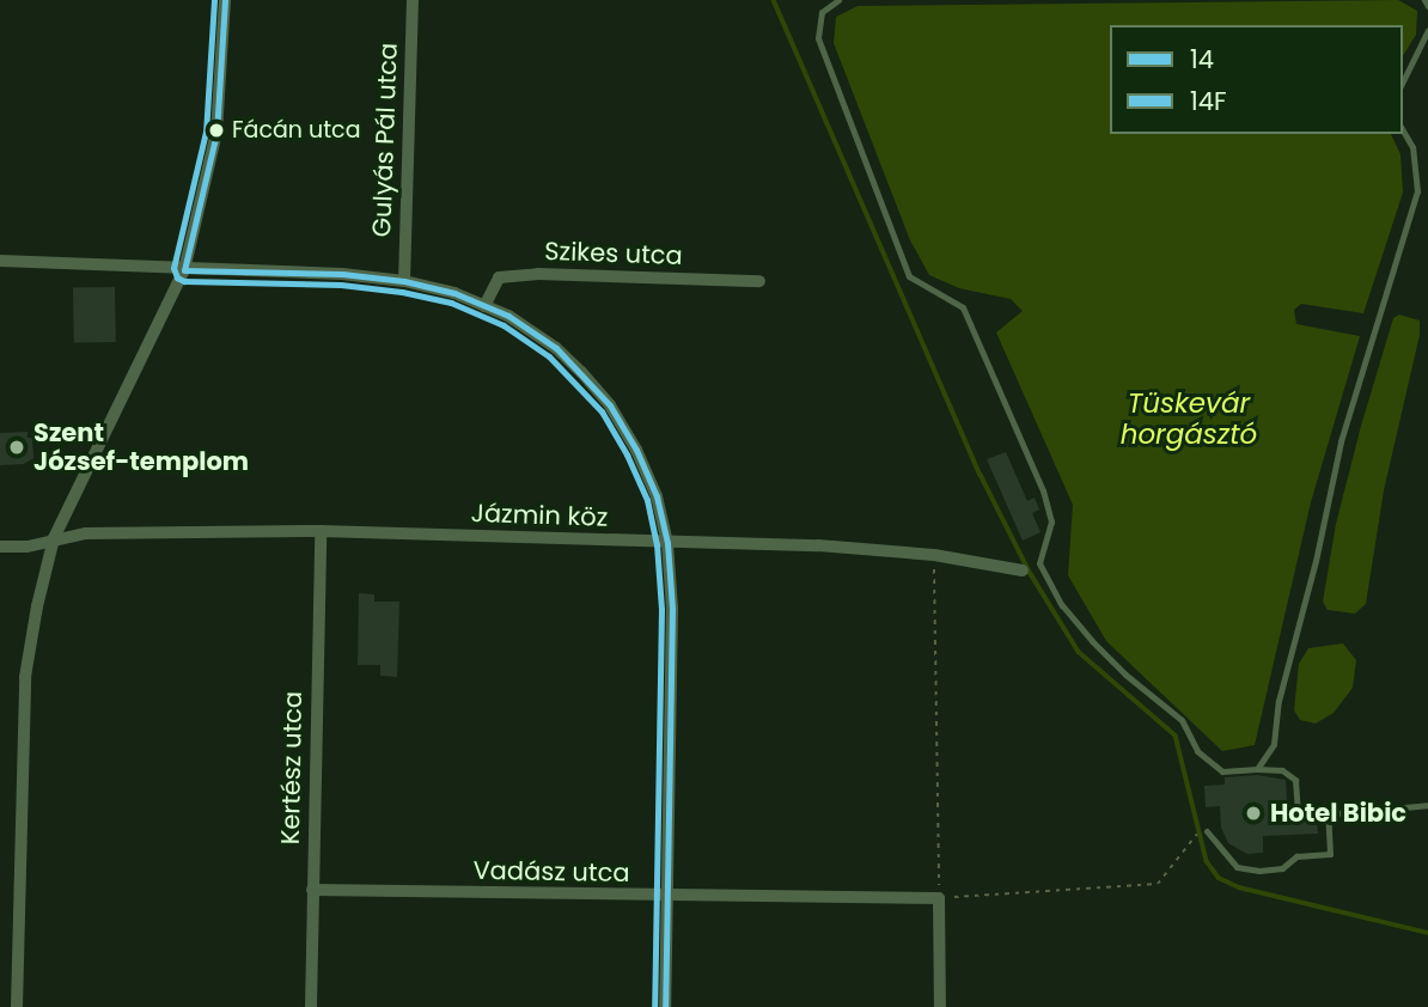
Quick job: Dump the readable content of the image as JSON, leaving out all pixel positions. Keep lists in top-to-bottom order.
{
  "streets": {
    "street": [
      "Gulyás Pál utca",
      "Szikes utca",
      "Jázmin köz",
      "Kertész utca",
      "Vadász utca"
    ]
  },
  "crossings": [
    ["Jázmin köz", "Kertész utca"],
    ["Kertész utca", "Vadász utca"]
  ],
  "water": ["Tüskevár horgásztó"],
  "places": ["Fácán utca", "Szent József-templom", "Hotel Bibic"],
  "lines": ["transit line 14", "transit line 14F"],
  "legend": ["14", "14F"]
}
